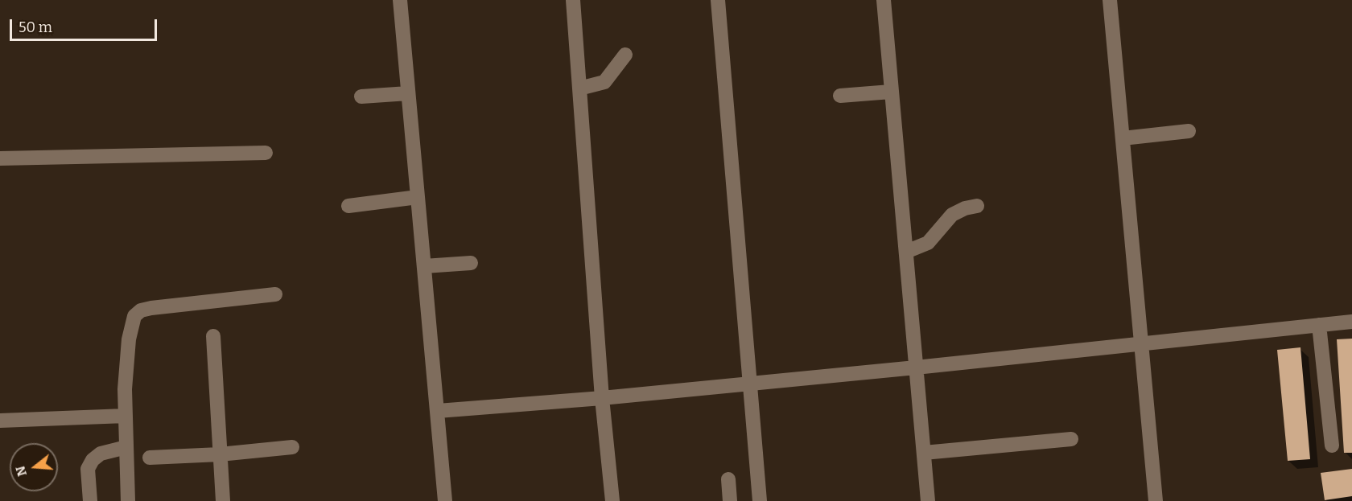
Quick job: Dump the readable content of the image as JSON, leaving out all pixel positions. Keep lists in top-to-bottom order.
{
  "scale_bar": "50 m",
  "north": "left"
}
